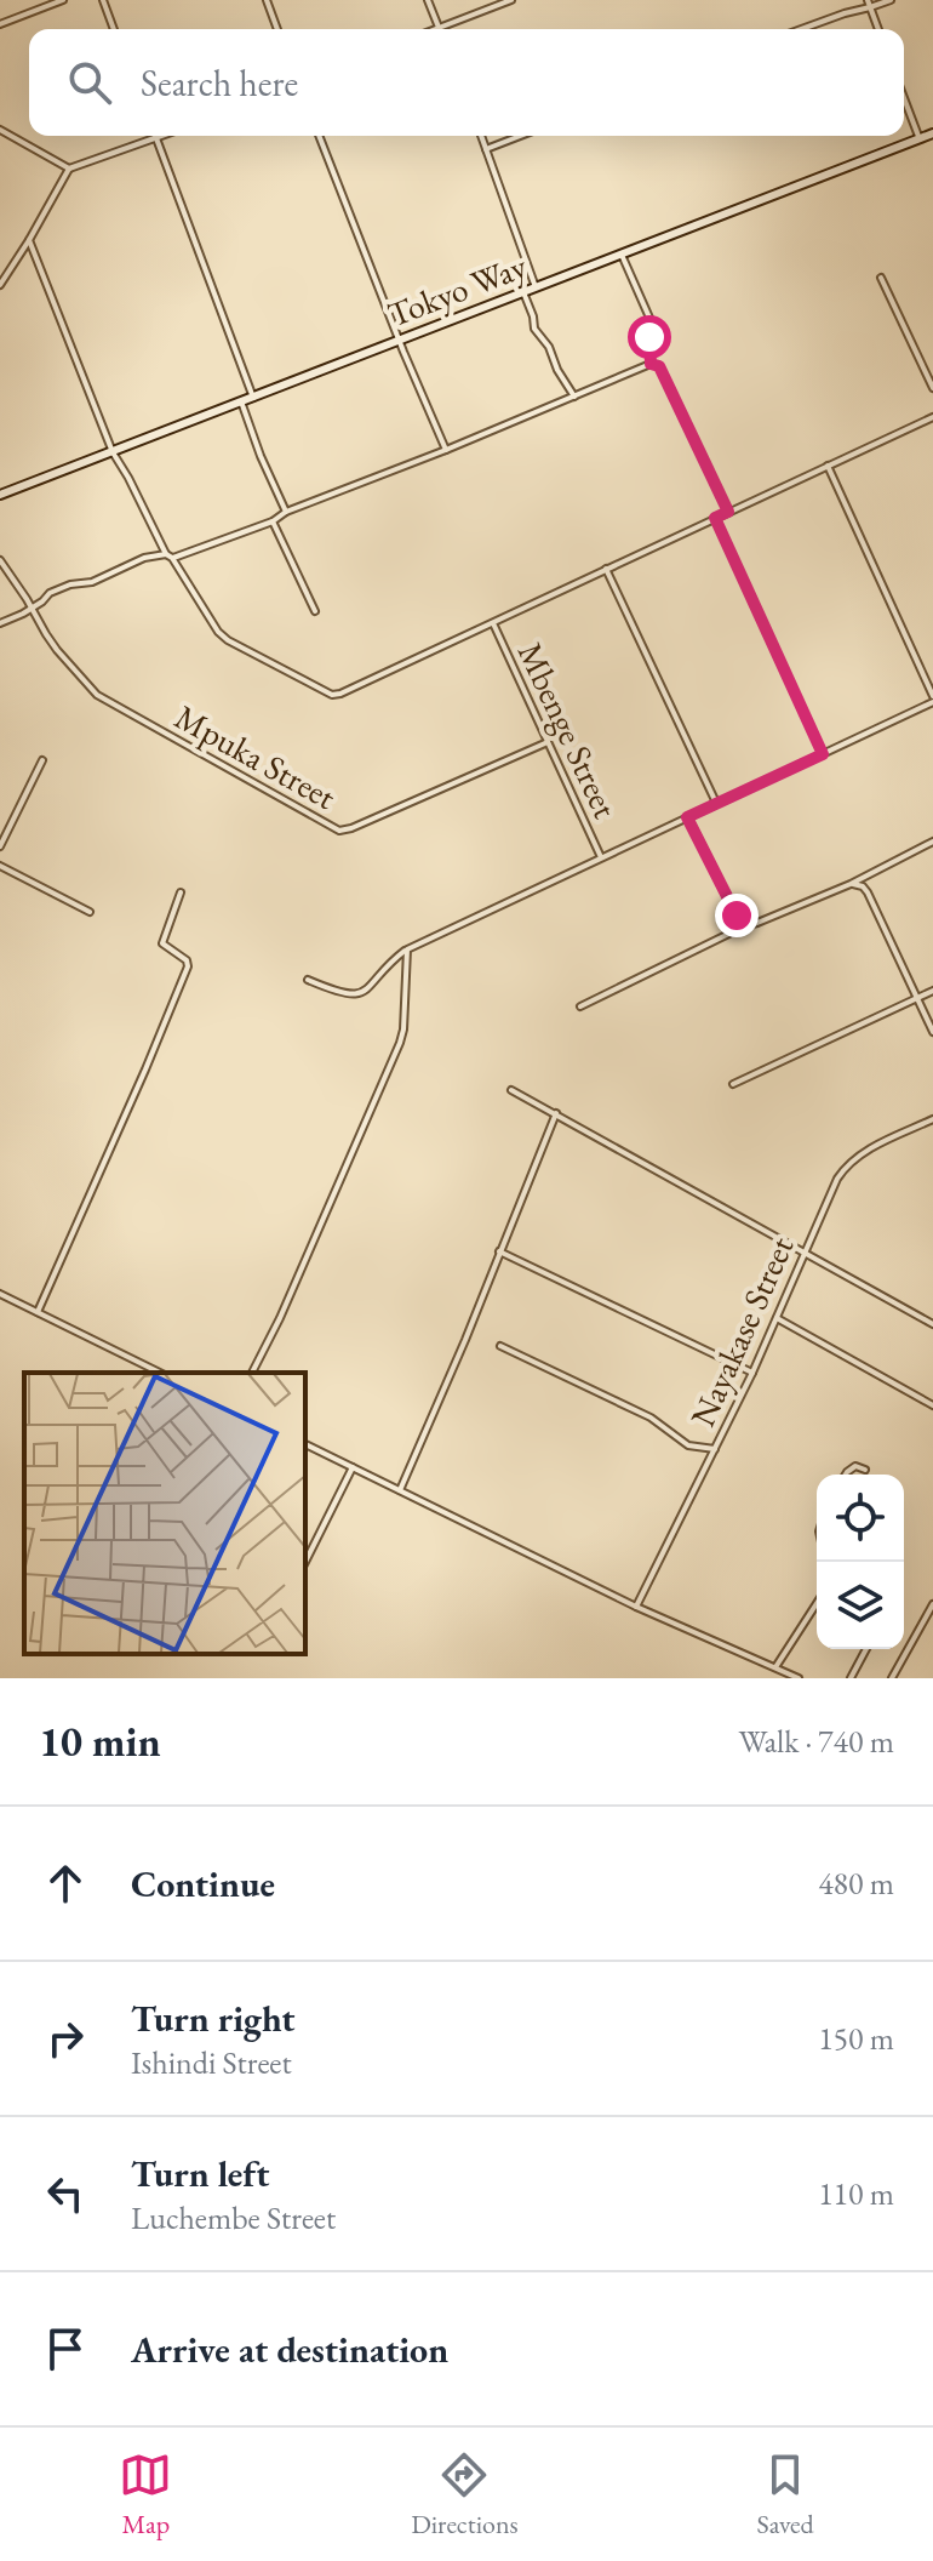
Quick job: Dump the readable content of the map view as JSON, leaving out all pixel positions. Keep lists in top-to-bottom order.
{
  "streets": {
    "street": [
      "Tokyo Way",
      "Mbenge Street",
      "Mpuka Street",
      "Nayakase Street"
    ]
  },
  "crossings": [
    ["Mbenge Street", "Mpuka Street"]
  ],
  "page": {
    "search": "Search here",
    "heading": ["10 min", "Walk · 740 m"],
    "list": [
      ["Continue", "480 m"],
      ["Turn right", "Ishindi Street", "150 m"],
      ["Turn left", "Luchembe Street", "110 m"],
      "Arrive at destination"
    ],
    "nav": ["Map", "Directions", "Saved"]
  }
}
